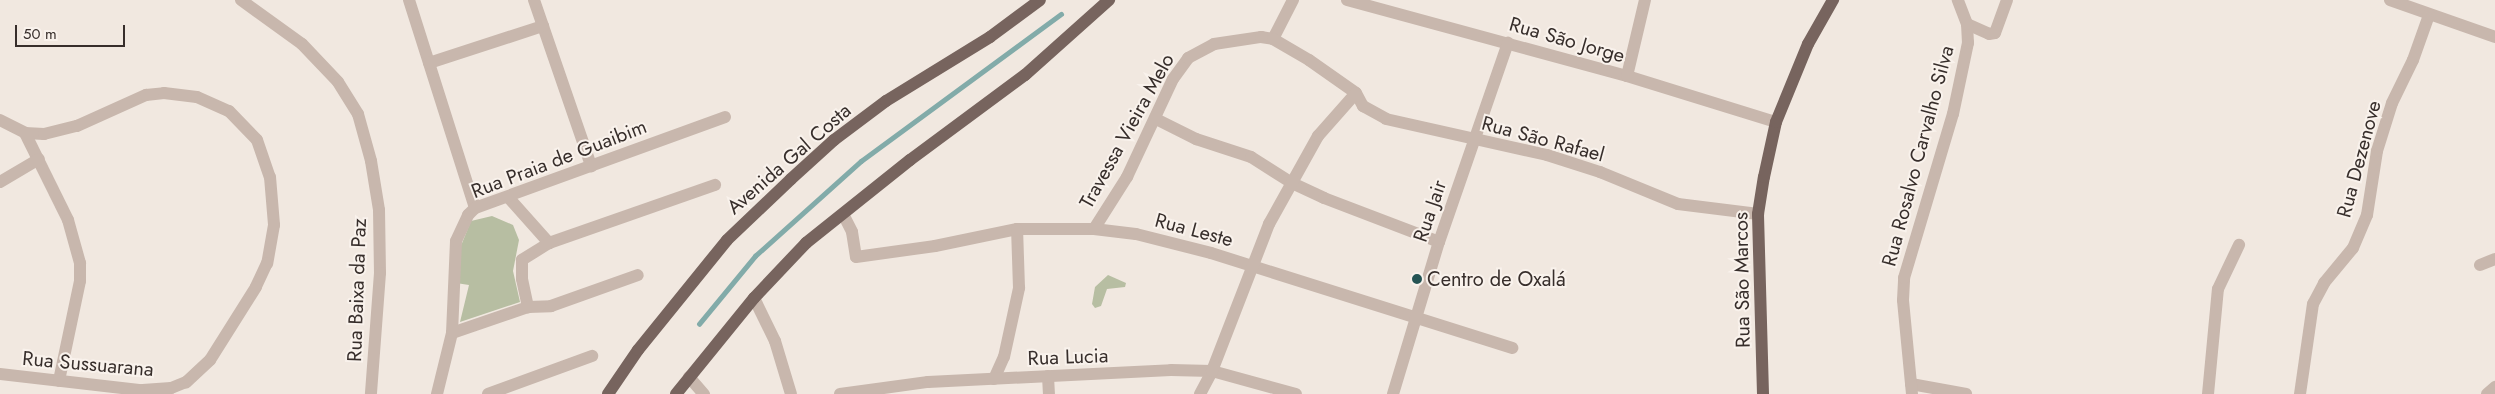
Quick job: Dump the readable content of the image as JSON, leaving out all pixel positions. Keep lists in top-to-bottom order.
{
  "streets": {
    "main road": ["Avenida Gal Costa", "Rua São Marcos"],
    "street": [
      "Rua São Jorge",
      "Travessa Vieira Melo",
      "Rua São Rafael",
      "Rua Rosalvo Carvalho Silva",
      "Rua Praia de Guaibim",
      "Rua Dezenove",
      "Rua Jair",
      "Rua Leste",
      "Rua Baixa da Paz",
      "Rua Lucia",
      "Rua Sussuarana"
    ]
  },
  "crossings": [
    ["Rua São Jorge", "Rua Jair"],
    ["Rua São Jorge", "Rua São Marcos"],
    ["Travessa Vieira Melo", "Rua Leste"],
    ["Rua São Rafael", "Rua Jair"],
    ["Rua São Rafael", "Rua São Marcos"],
    ["Rua Jair", "Rua Leste"]
  ],
  "places": ["Centro de Oxalá"],
  "scale_bar": "50 m"
}
